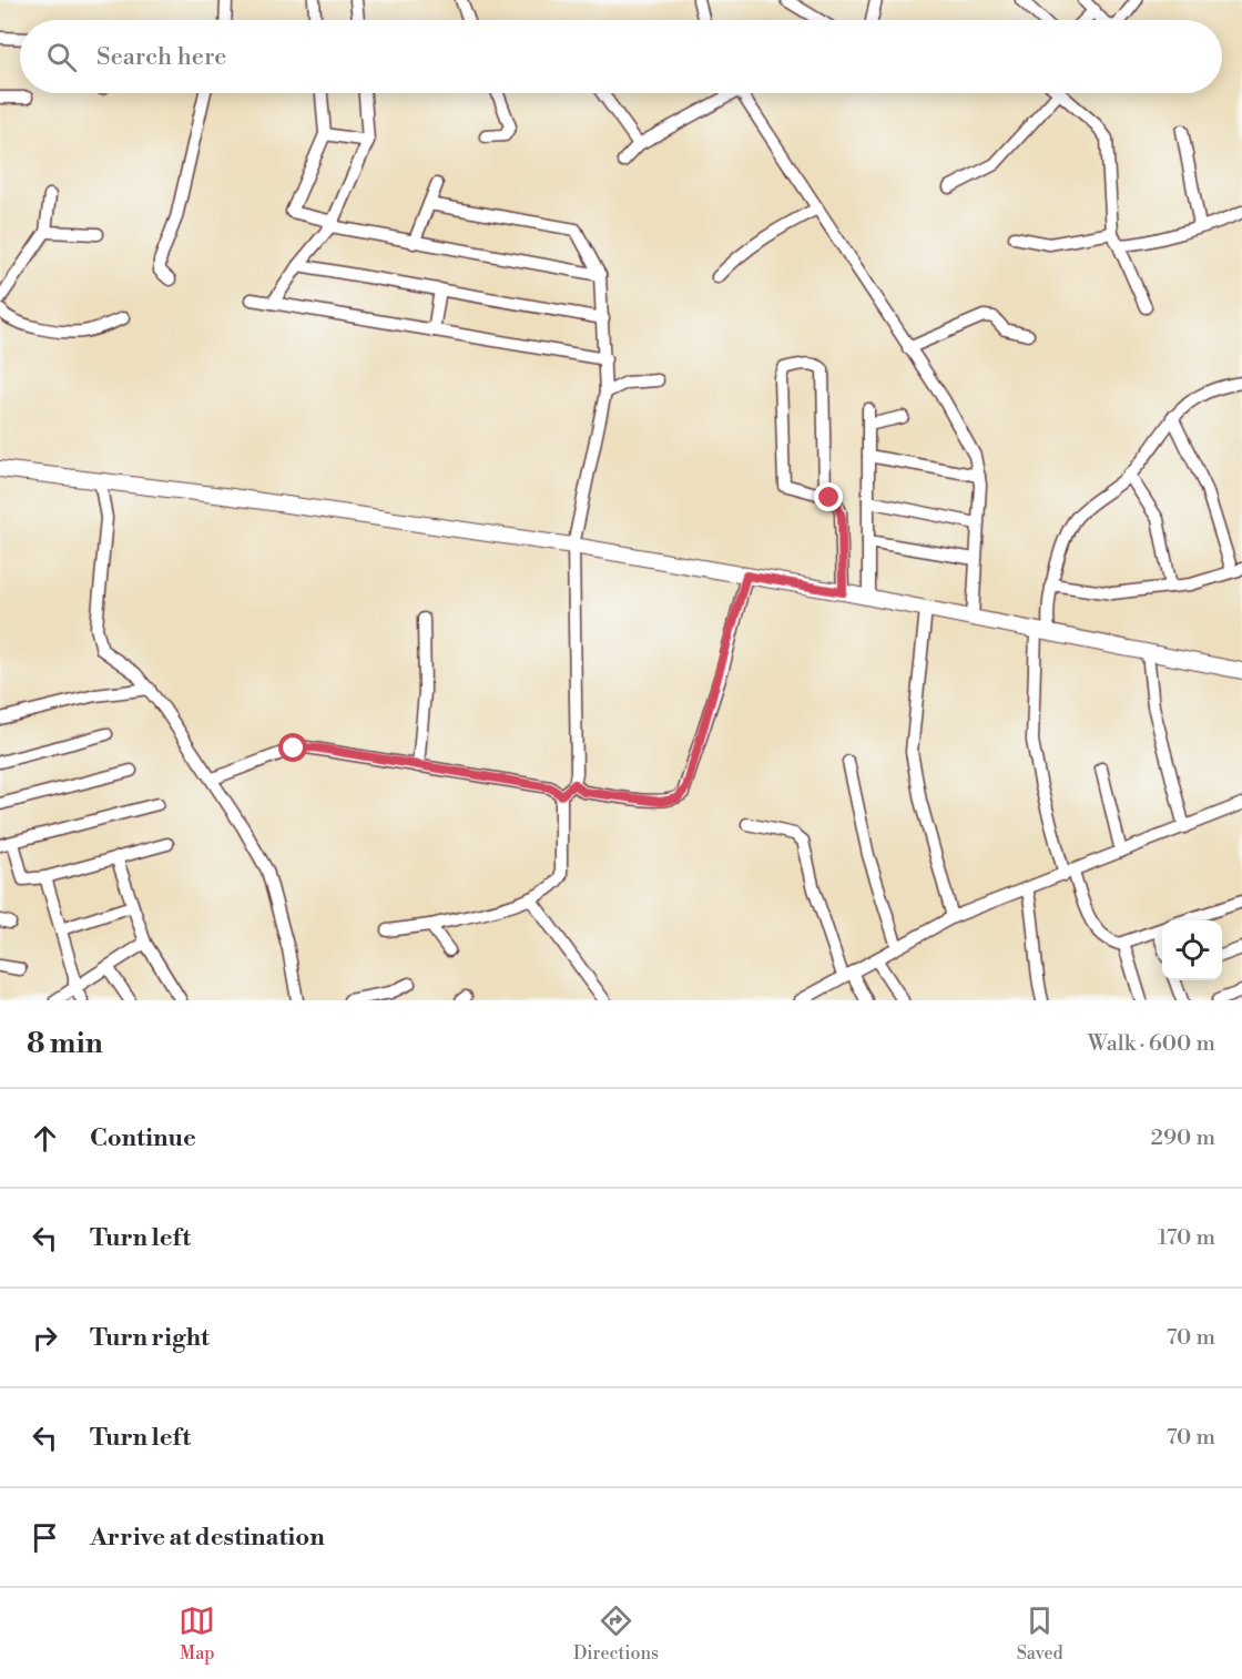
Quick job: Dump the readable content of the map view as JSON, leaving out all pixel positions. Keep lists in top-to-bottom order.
{
  "page": {
    "search": "Search here",
    "heading": ["8 min", "Walk · 600 m"],
    "list": [
      ["Continue", "290 m"],
      ["Turn left", "170 m"],
      ["Turn right", "70 m"],
      ["Turn left", "70 m"],
      "Arrive at destination"
    ],
    "nav": ["Map", "Directions", "Saved"]
  }
}
